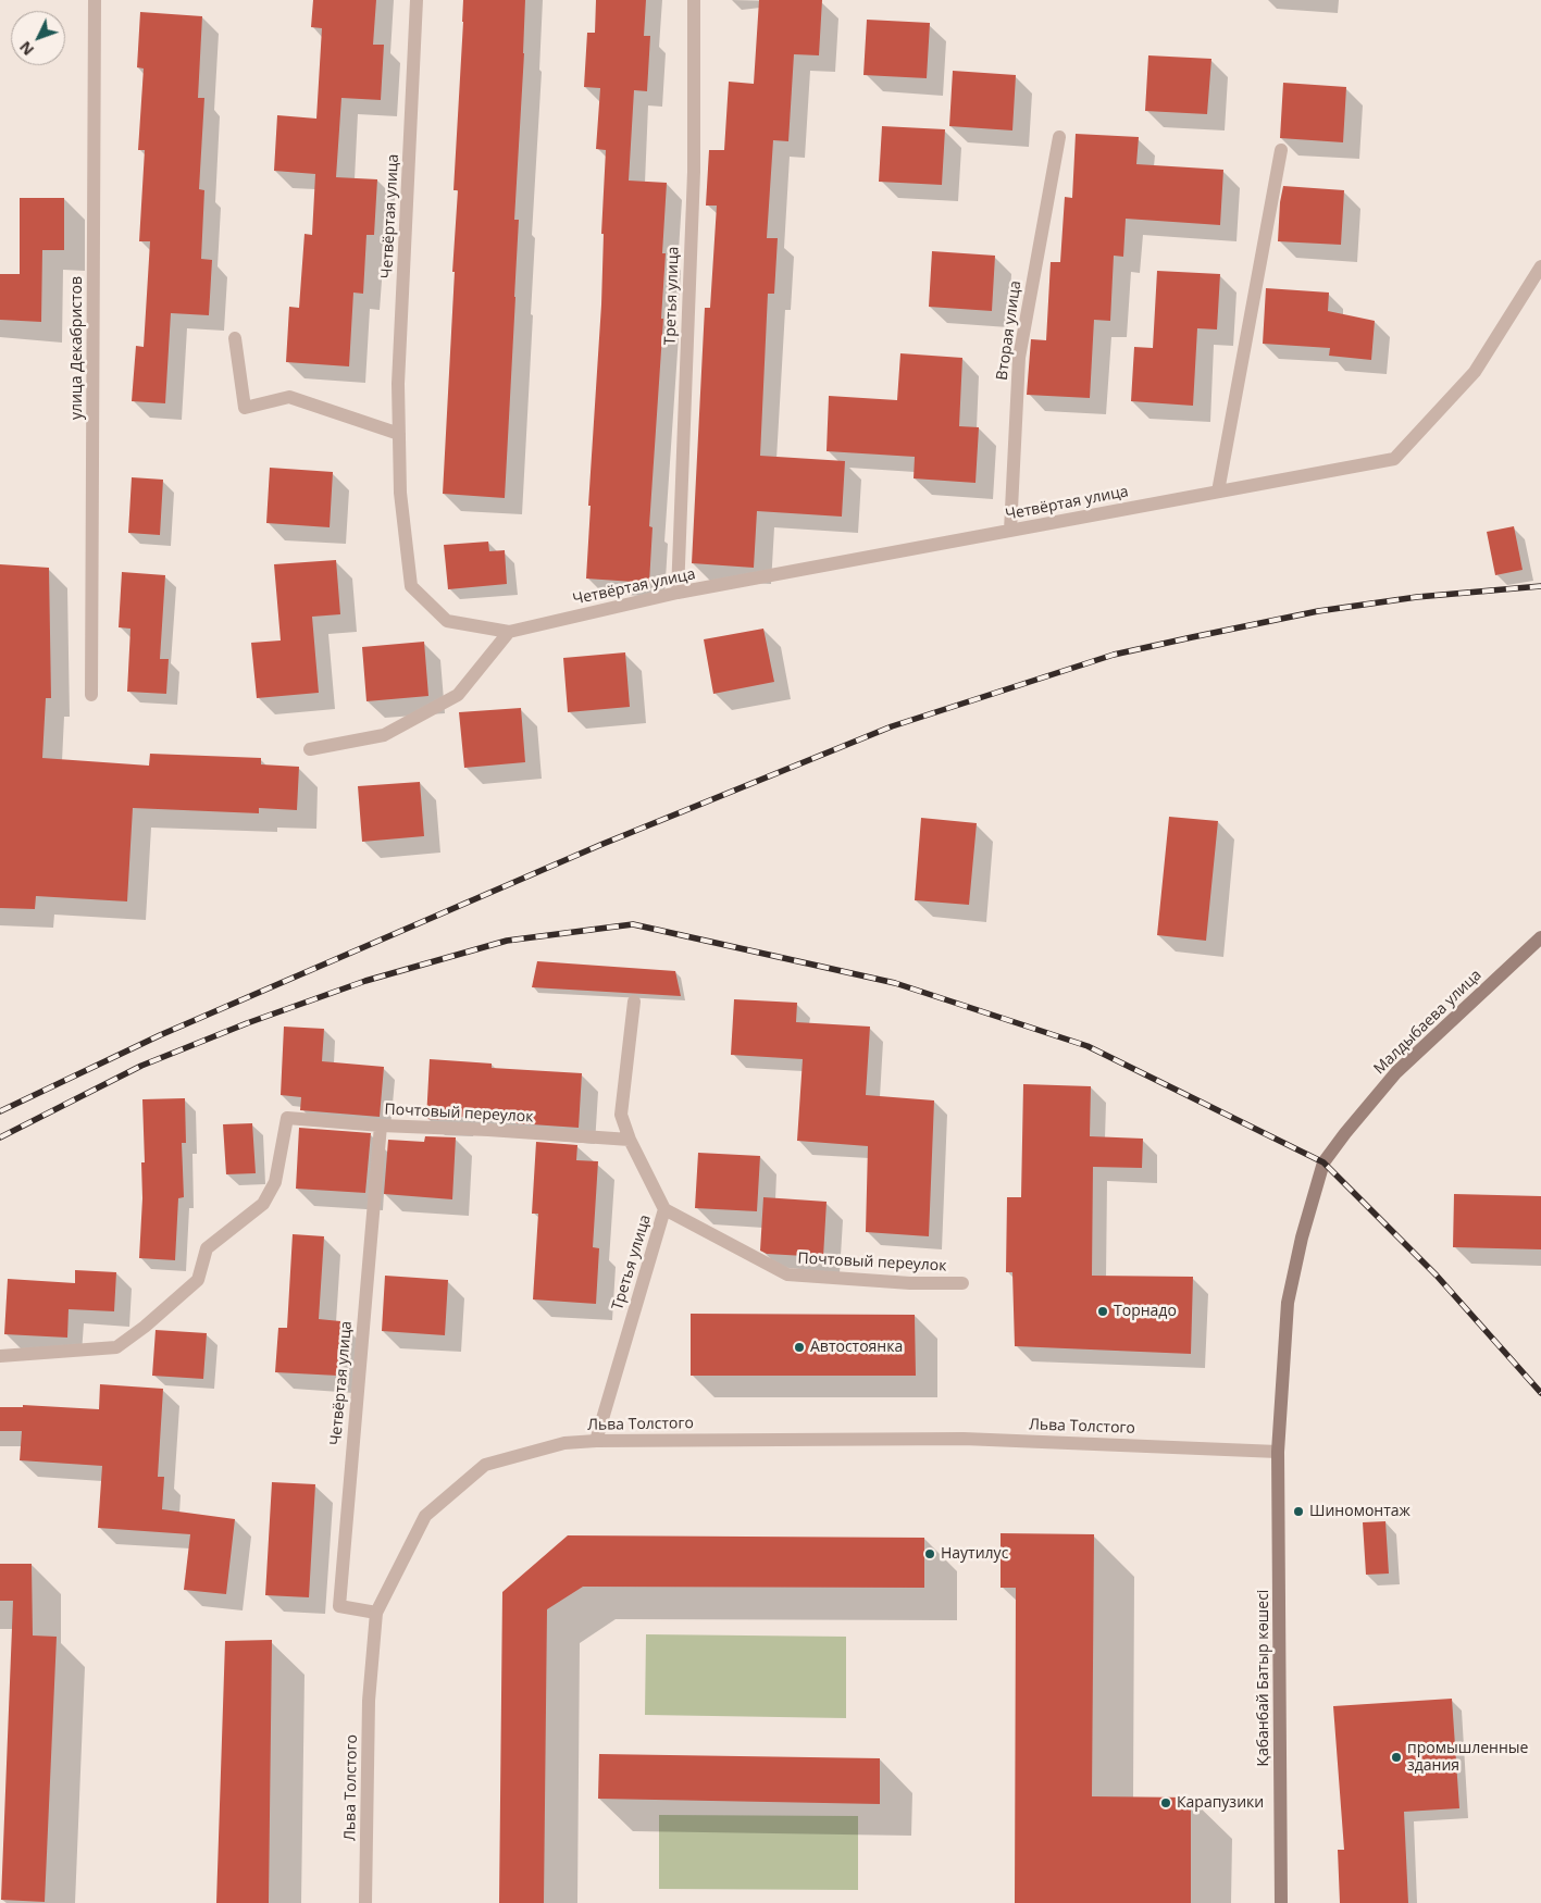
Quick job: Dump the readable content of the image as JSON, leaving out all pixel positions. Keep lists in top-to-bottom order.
{
  "streets": {
    "main road": ["Малдыбаева улица", "Қабанбай Батыр көшесі"],
    "street": [
      "Четвёртая улица",
      "Третья улица",
      "Вторая улица",
      "улица Декабристов",
      "Почтовый переулок",
      "Льва Толстого"
    ]
  },
  "crossings": [
    ["Четвёртая улица", "Третья улица"],
    ["Четвёртая улица", "Вторая улица"],
    ["Четвёртая улица", "Почтовый переулок"],
    ["Четвёртая улица", "Льва Толстого"],
    ["Третья улица", "Почтовый переулок"],
    ["Третья улица", "Льва Толстого"],
    ["Малдыбаева улица", "Льва Толстого"],
    ["Малдыбаева улица", "Қабанбай Батыр көшесі"],
    ["Льва Толстого", "Қабанбай Батыр көшесі"]
  ],
  "places": [
    "Торнадо",
    "Автостоянка",
    "Шиномонтаж",
    "Наутилус",
    "промышленные здания",
    "Карапузики"
  ],
  "north": "bottom left"
}
